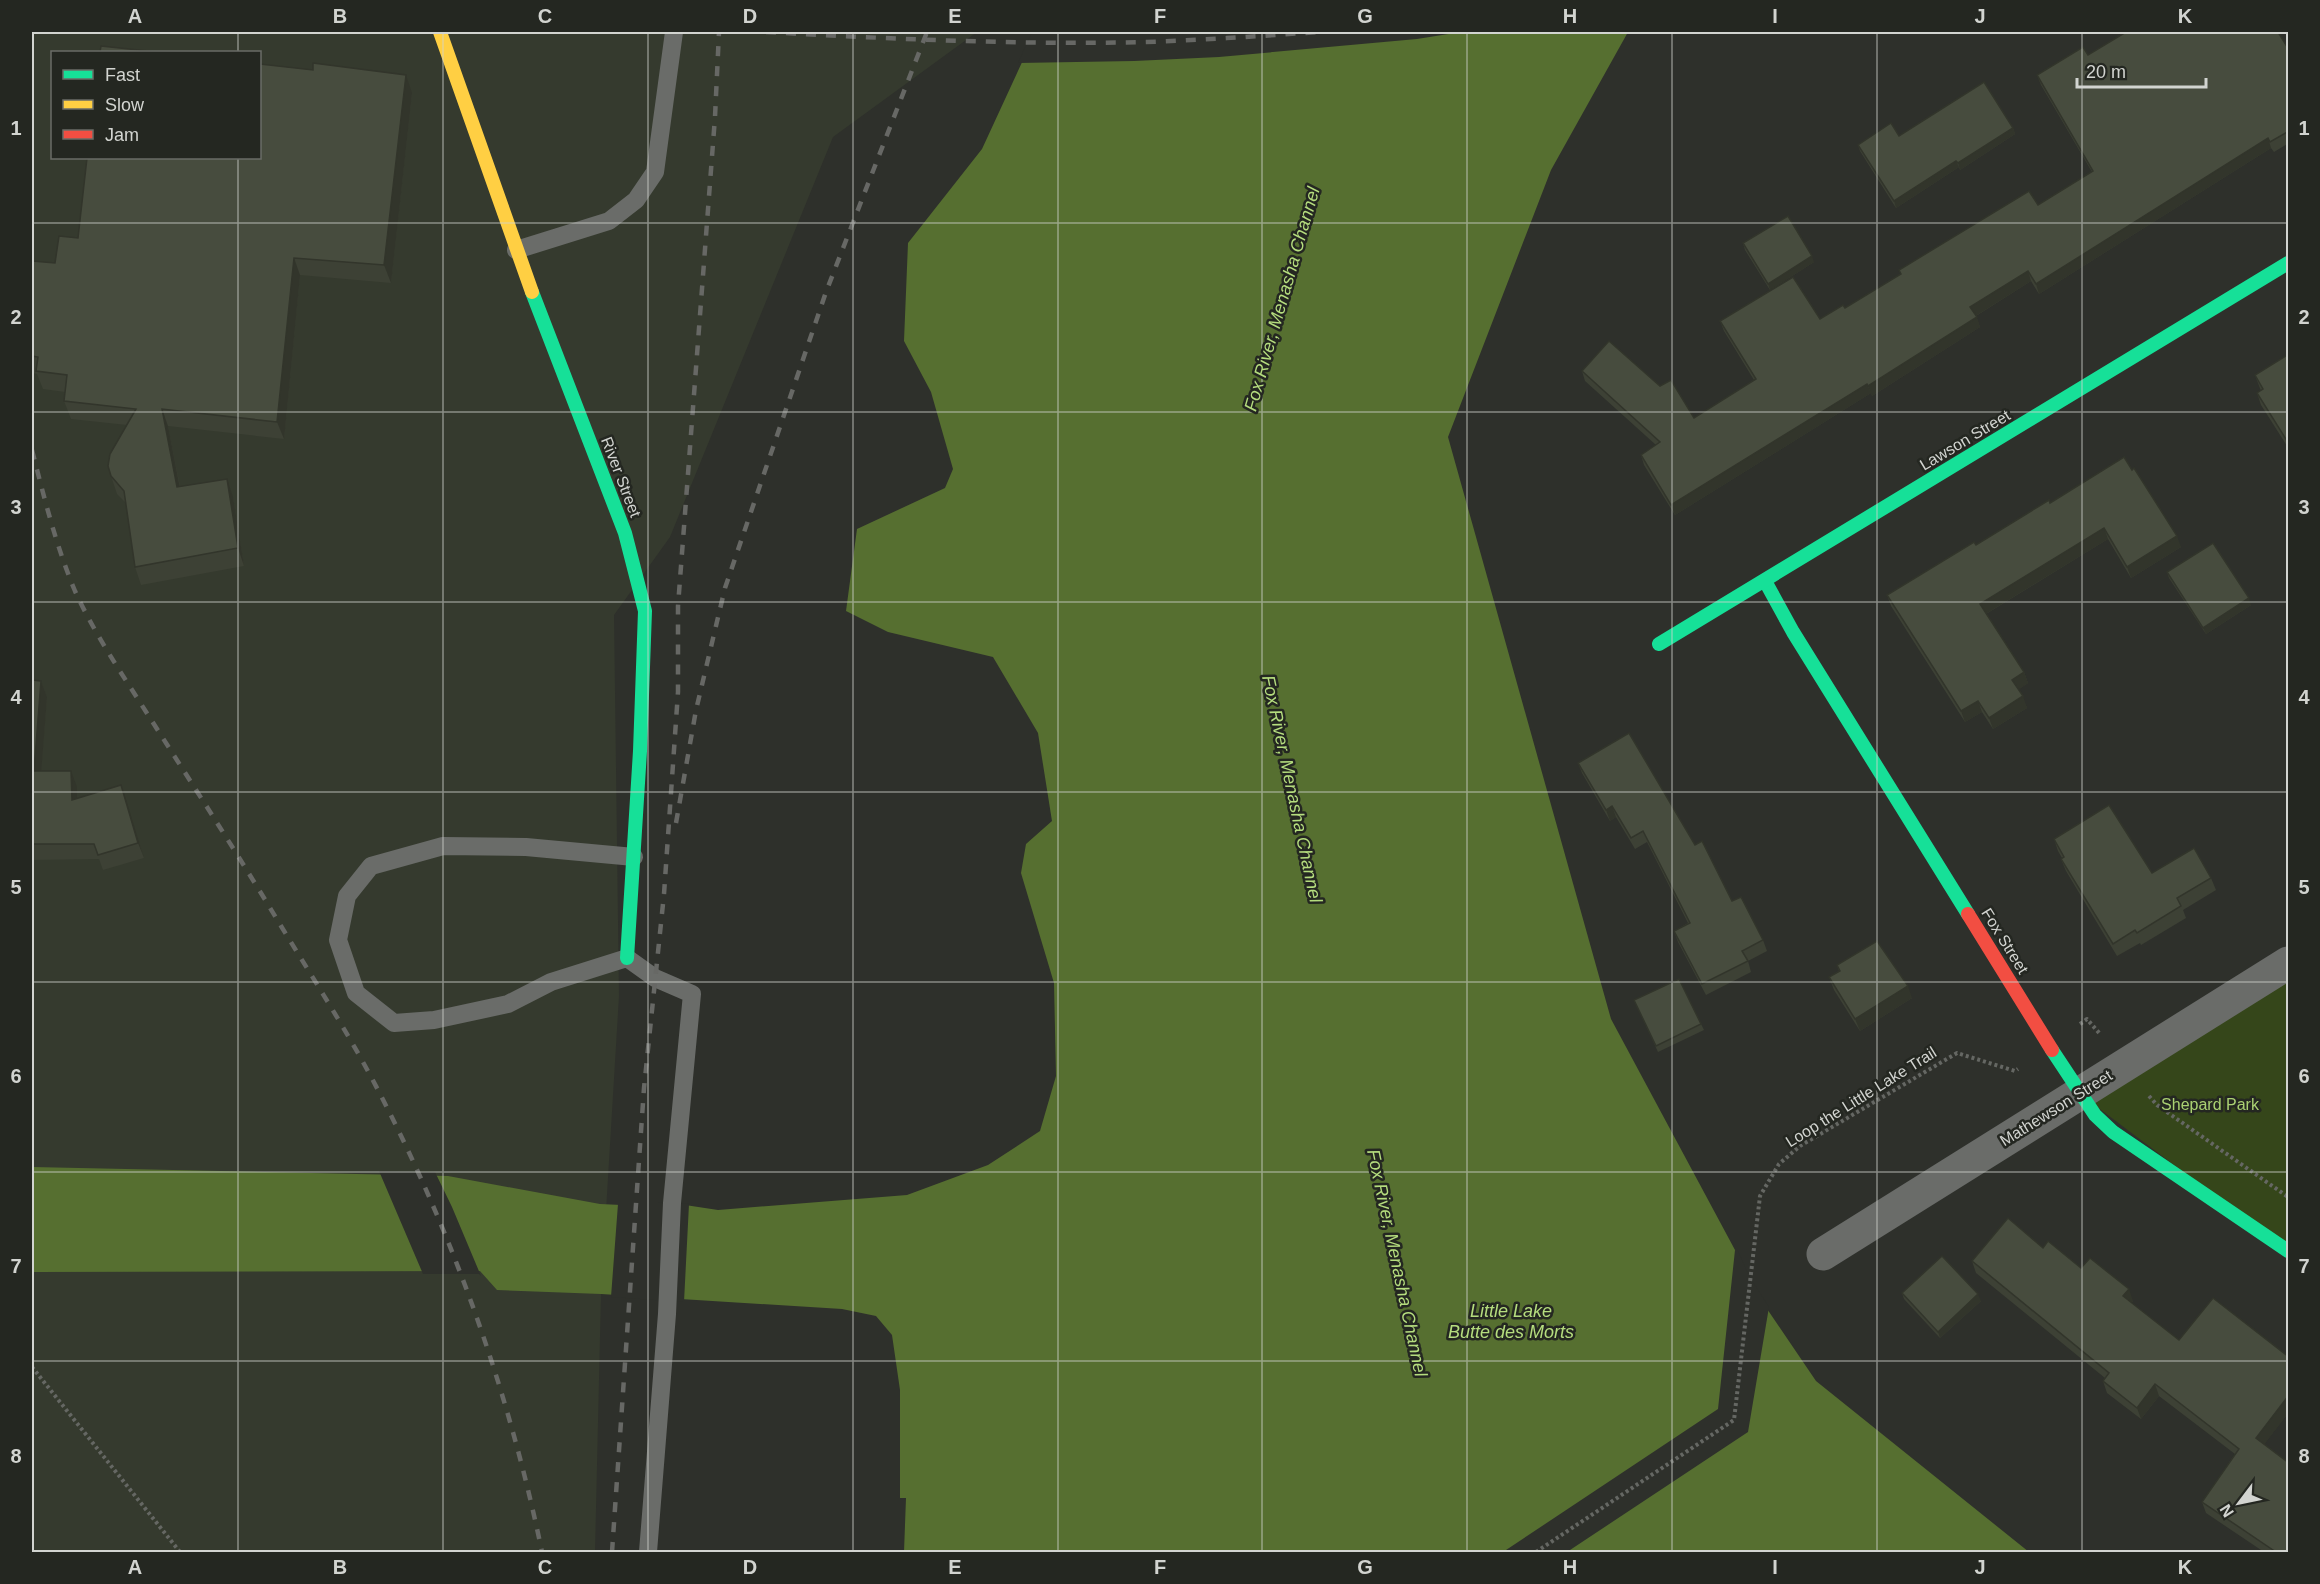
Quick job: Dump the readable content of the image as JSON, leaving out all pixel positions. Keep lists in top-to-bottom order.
{
  "streets": {
    "street": [
      "Lawson Street",
      "River Street",
      "Fox Street",
      "Mathewson Street"
    ],
    "path": ["Loop the Little Lake Trail"]
  },
  "crossings": [
    ["Lawson Street", "Fox Street"],
    ["Fox Street", "Loop the Little Lake Trail"],
    ["Fox Street", "Mathewson Street"],
    ["Loop the Little Lake Trail", "Mathewson Street"]
  ],
  "water": ["Fox River, Menasha Channel", "Little Lake Butte des Morts"],
  "parks": ["Shepard Park"],
  "legend": ["Fast", "Slow", "Jam"],
  "scale_bar": "20 m",
  "north": "bottom left",
  "grid": {
    "columns": [
      "A",
      "B",
      "C",
      "D",
      "E",
      "F",
      "G",
      "H",
      "I",
      "J",
      "K"
    ],
    "rows": [
      "1",
      "2",
      "3",
      "4",
      "5",
      "6",
      "7",
      "8"
    ]
  }
}
